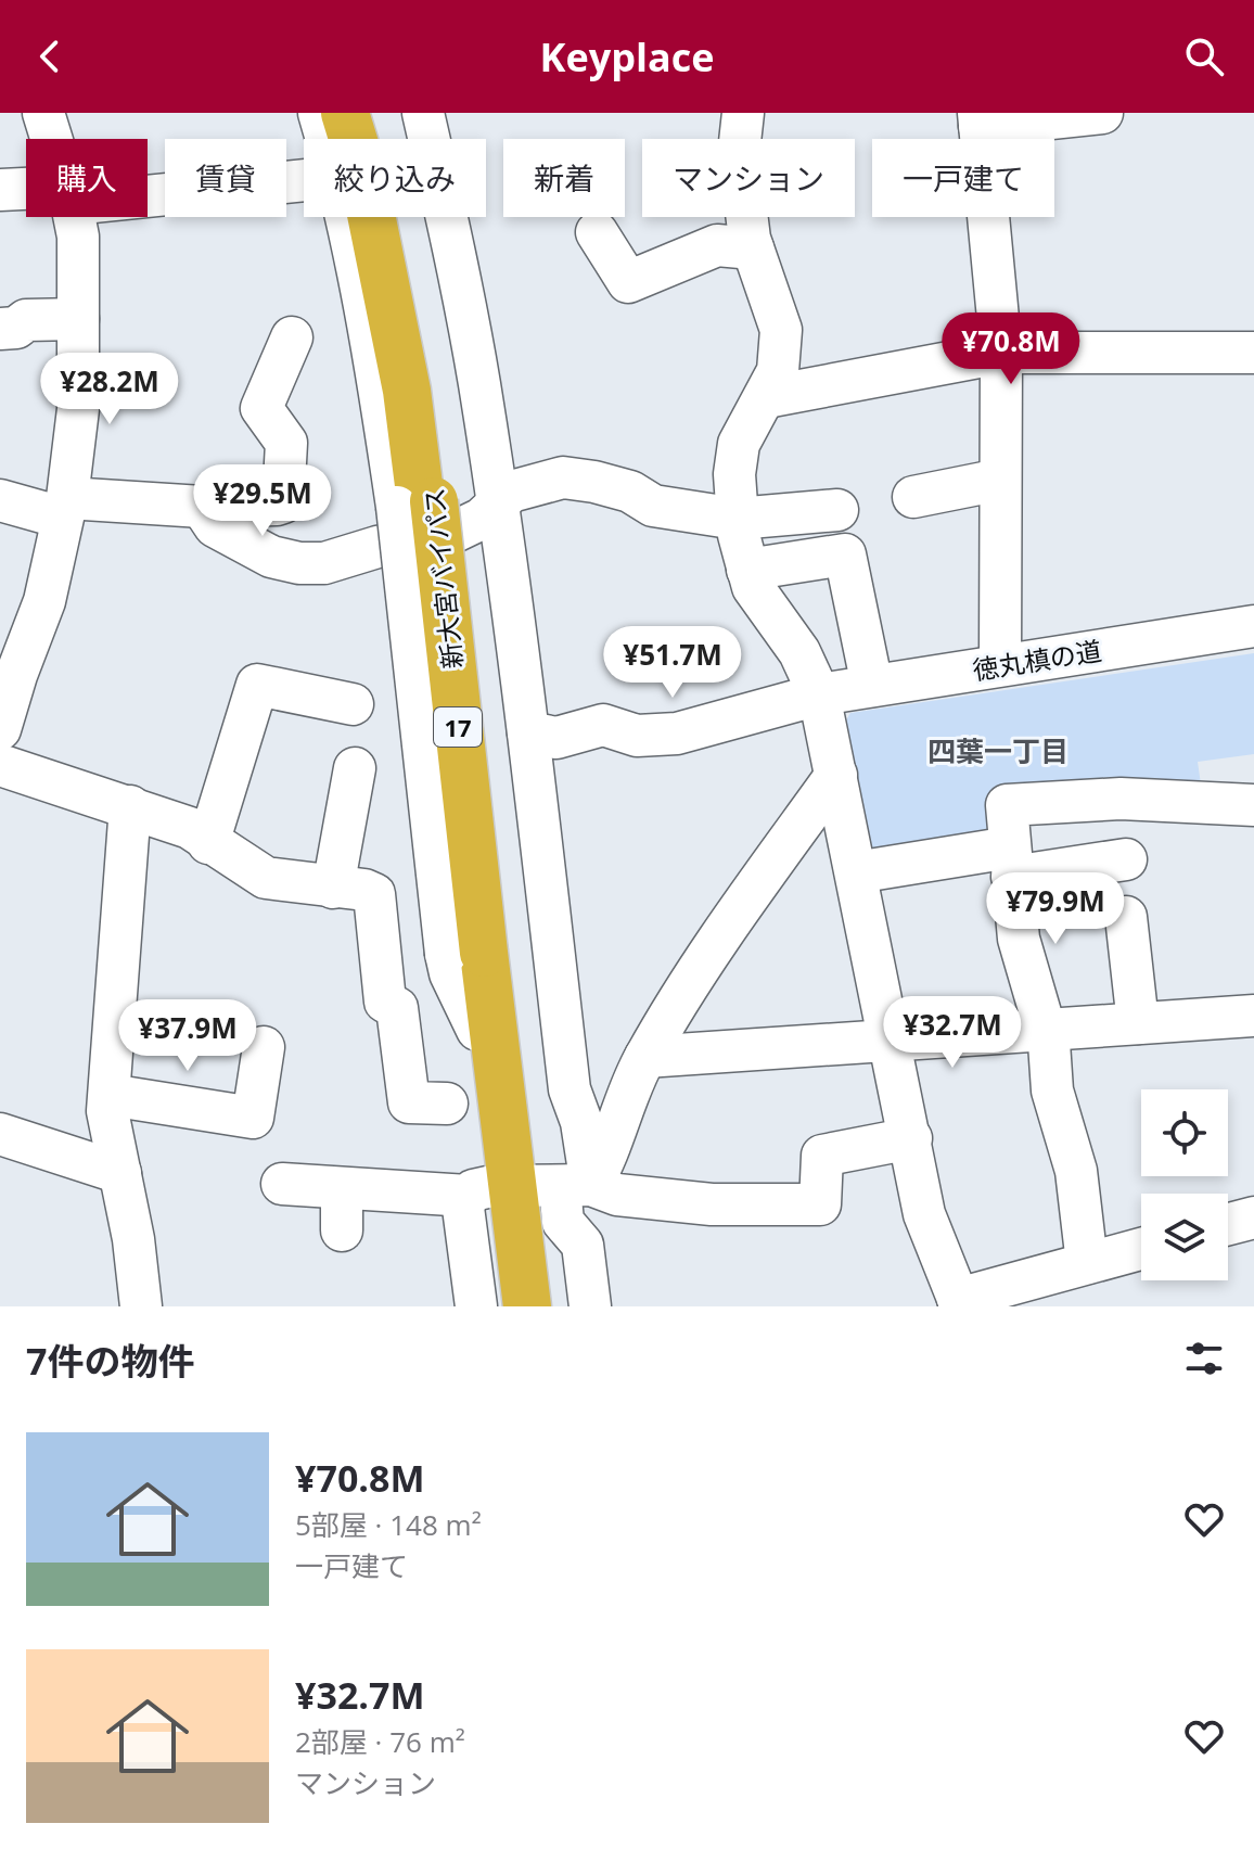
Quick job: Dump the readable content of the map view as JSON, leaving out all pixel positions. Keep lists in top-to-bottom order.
{
  "streets": {
    "highway": ["新大宮バイパス", "17"],
    "street": ["徳丸槙の道"]
  },
  "crossings": [
    ["新大宮バイパス", "17"]
  ],
  "districts": ["四葉一丁目"],
  "page": {
    "header": "Keyplace",
    "chip": [
      "購入",
      "賃貸",
      "絞り込み",
      "新着",
      "マンション",
      "一戸建て"
    ],
    "price": [
      "¥70.8M",
      "¥28.2M",
      "¥29.5M",
      "¥51.7M",
      "¥79.9M",
      "¥32.7M",
      "¥37.9M"
    ],
    "heading": "7件の物件",
    "list": [
      {
        "name": "¥70.8M",
        "note": "5部屋 · 148 m² · 一戸建て"
      },
      {
        "name": "¥32.7M",
        "note": "2部屋 · 76 m² · マンション"
      }
    ]
  }
}
